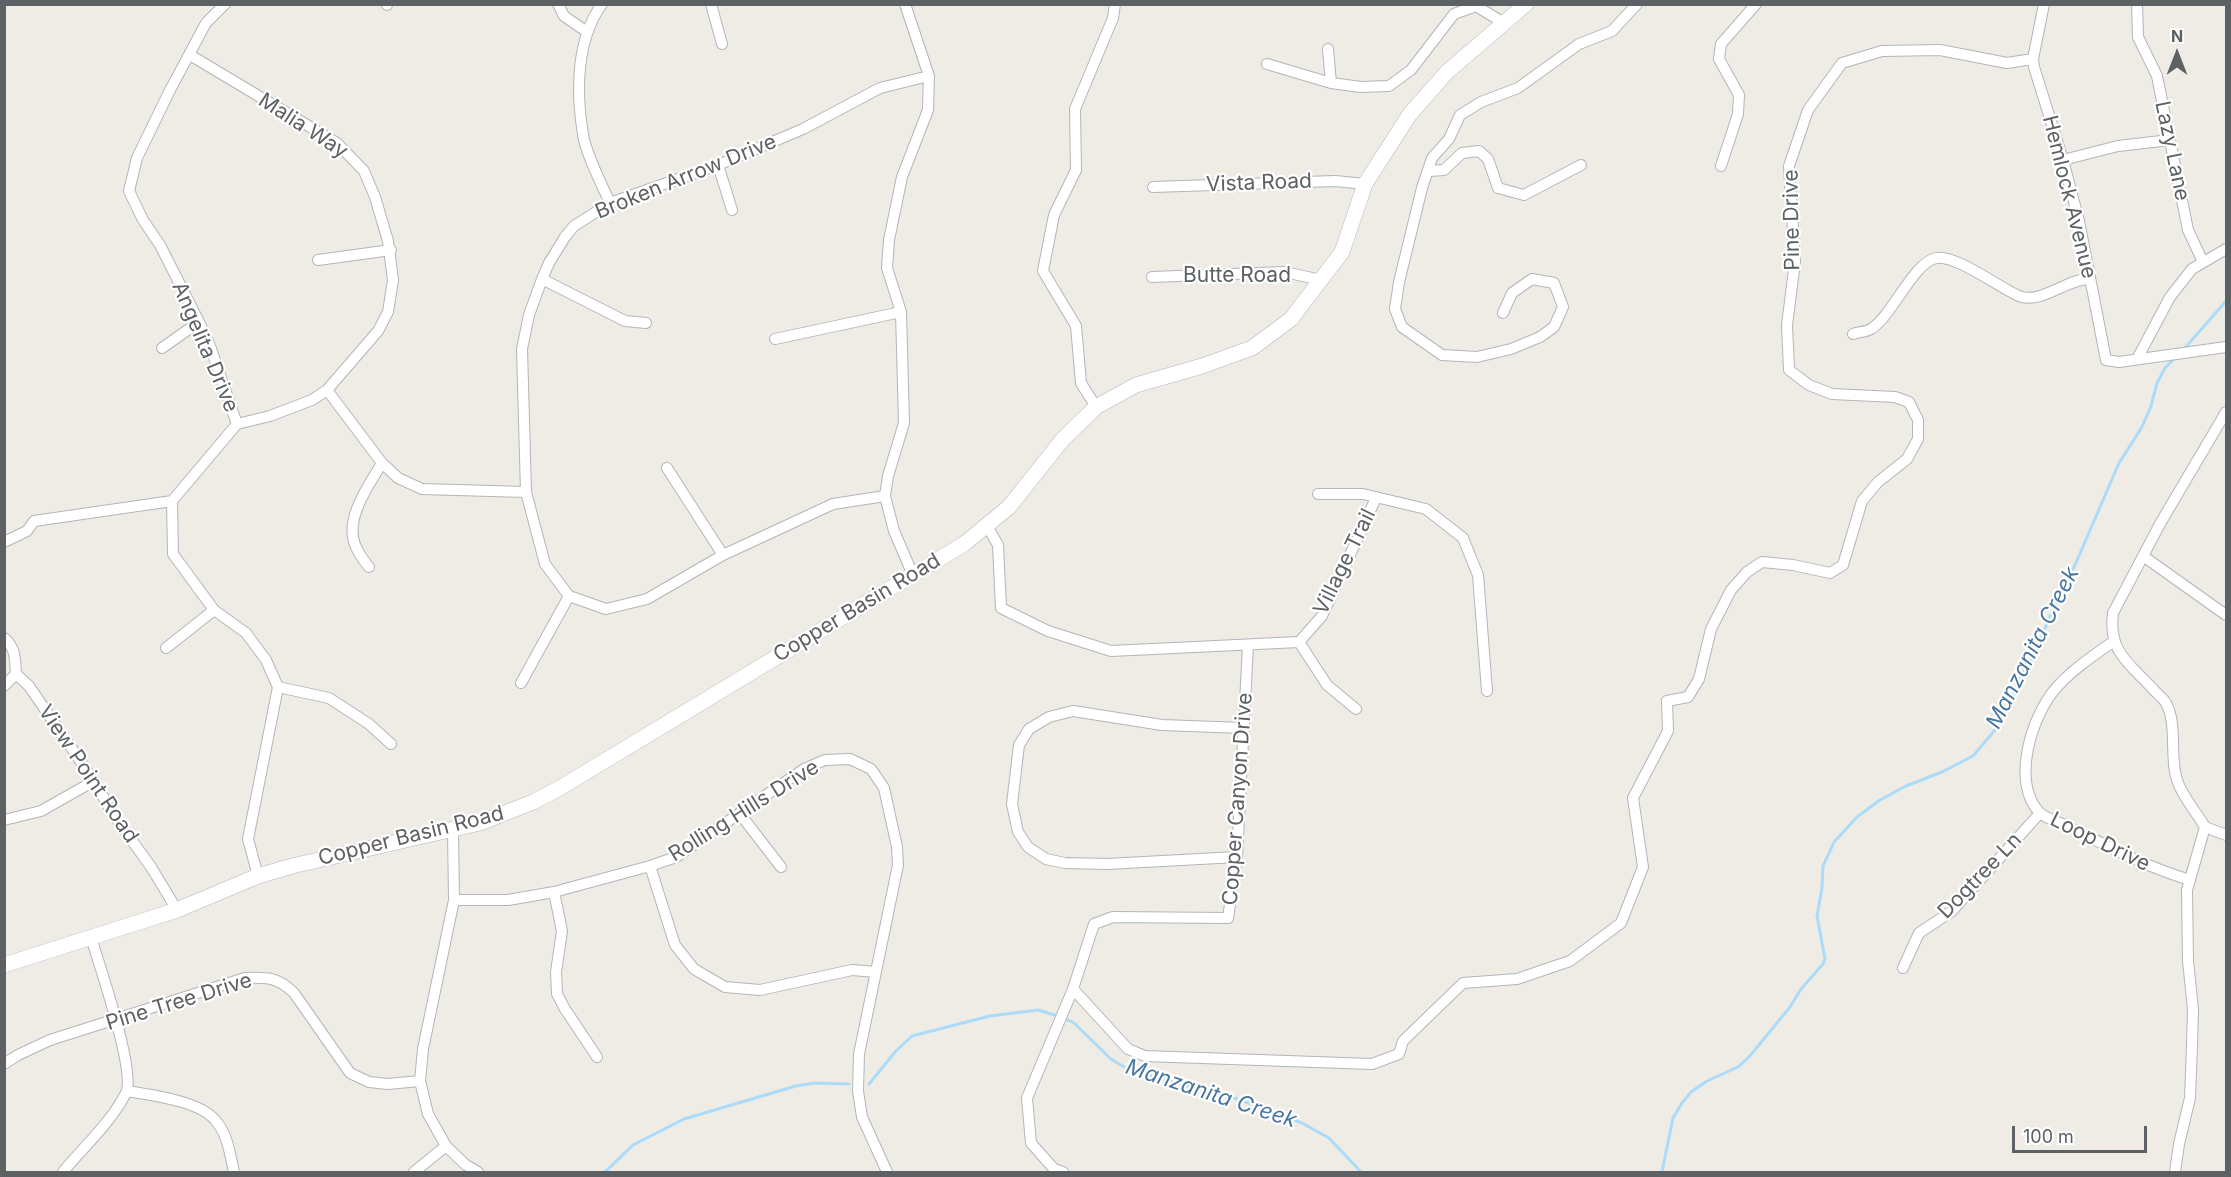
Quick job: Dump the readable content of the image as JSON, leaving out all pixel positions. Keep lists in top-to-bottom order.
{
  "streets": {
    "street": [
      "Malia Way",
      "Lazy Lane",
      "Broken Arrow Drive",
      "Vista Road",
      "Hemlock Avenue",
      "Pine Drive",
      "Butte Road",
      "Angelita Drive",
      "Village Trail",
      "Copper Basin Road",
      "View Point Road",
      "Copper Canyon Drive",
      "Rolling Hills Drive",
      "Loop Drive",
      "Dogtree Ln",
      "Pine Tree Drive"
    ]
  },
  "crossings": [
    ["Malia Way", "Angelita Drive"],
    ["Vista Road", "Copper Basin Road"],
    ["Hemlock Avenue", "Pine Drive"],
    ["Pine Drive", "Copper Canyon Drive"],
    ["Butte Road", "Copper Basin Road"],
    ["Copper Basin Road", "View Point Road"],
    ["Loop Drive", "Dogtree Ln"]
  ],
  "water": ["Manzanita Creek"],
  "scale_bar": "100 m",
  "north": "top"
}
